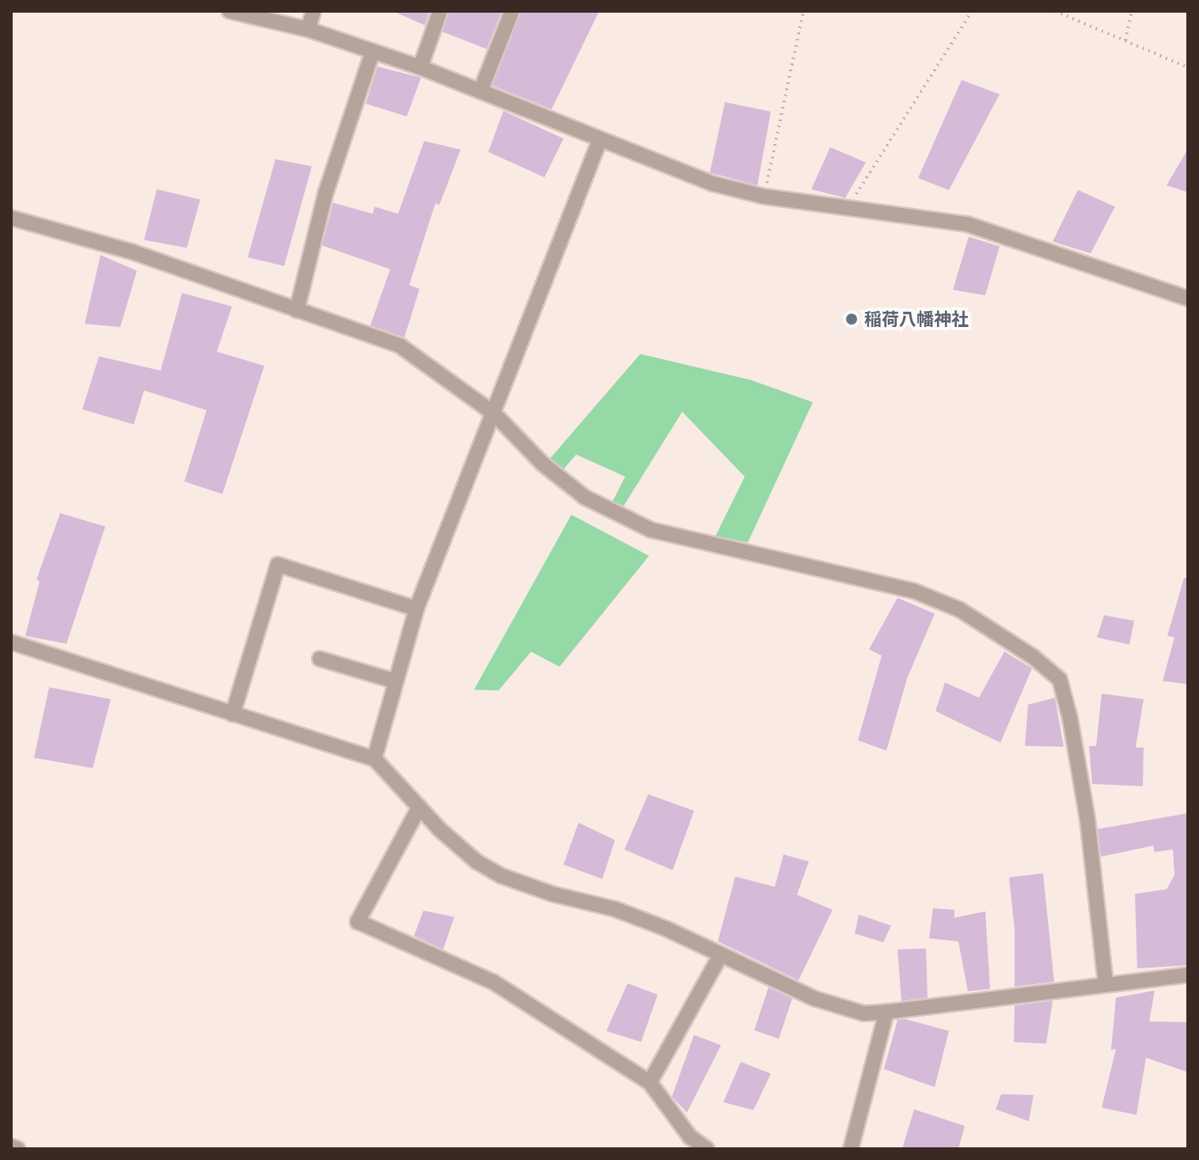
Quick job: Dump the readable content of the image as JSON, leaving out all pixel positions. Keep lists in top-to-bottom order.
{
  "places": ["稲荷八幡神社"]
}
